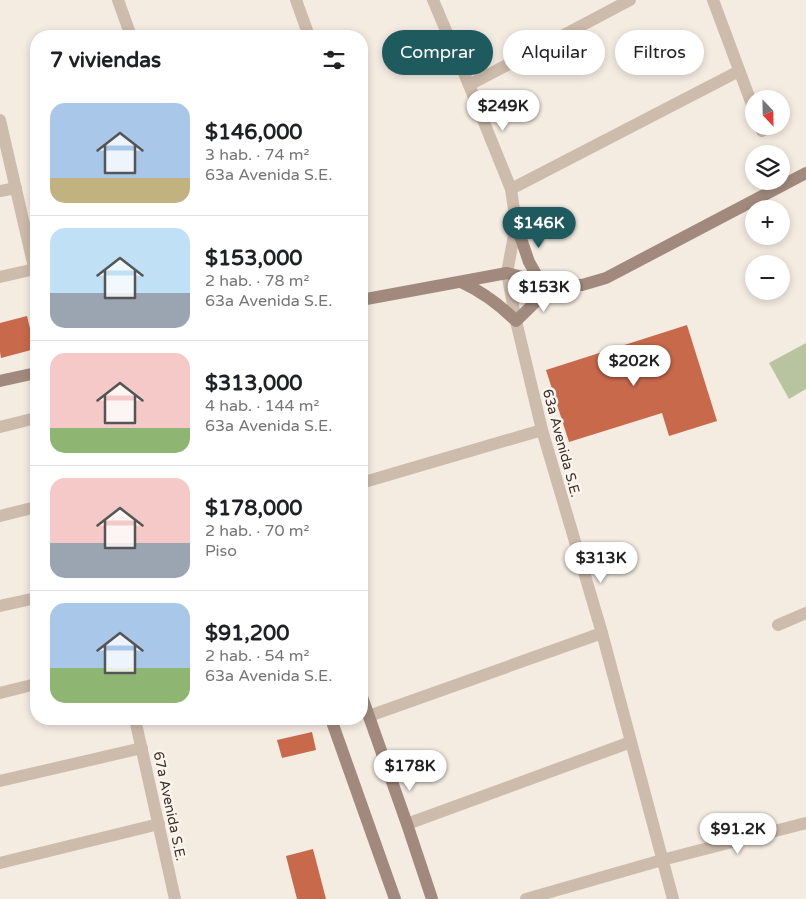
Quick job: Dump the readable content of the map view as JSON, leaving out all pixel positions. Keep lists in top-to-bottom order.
{
  "streets": {
    "street": ["63a Avenida S.E.", "67a Avenida S.E."]
  },
  "north": "bottom",
  "page": {
    "chip": ["Comprar", "Alquilar", "Filtros"],
    "heading": "7 viviendas",
    "map_buttons": ["+", "−"],
    "price": [
      "$249K",
      "$146K",
      "$153K",
      "$202K",
      "$313K",
      "$178K",
      "$91.2K"
    ],
    "list": [
      {
        "name": "$146,000",
        "note": "3 hab. · 74 m² · 63a Avenida S.E."
      },
      {
        "name": "$153,000",
        "note": "2 hab. · 78 m² · 63a Avenida S.E."
      },
      {
        "name": "$313,000",
        "note": "4 hab. · 144 m² · 63a Avenida S.E."
      },
      {
        "name": "$178,000",
        "note": "2 hab. · 70 m² · Piso"
      },
      {
        "name": "$91,200",
        "note": "2 hab. · 54 m² · 63a Avenida S.E."
      }
    ]
  }
}
